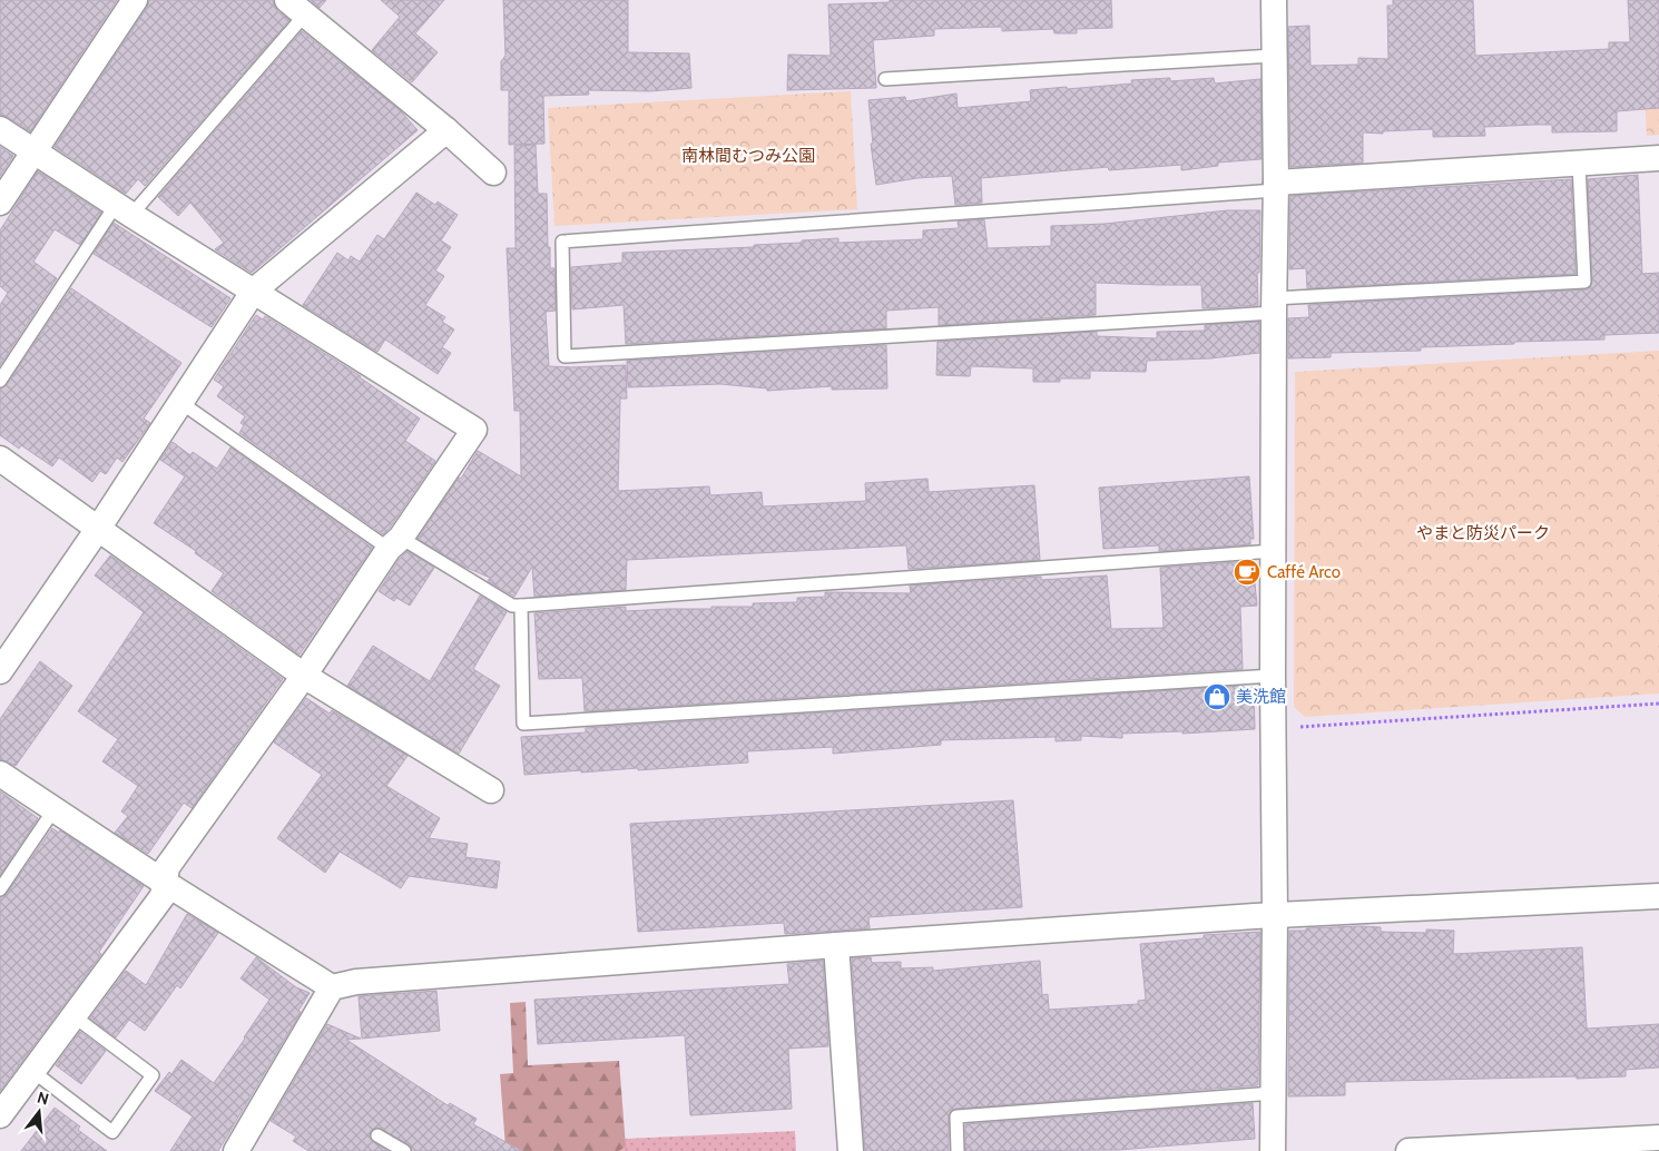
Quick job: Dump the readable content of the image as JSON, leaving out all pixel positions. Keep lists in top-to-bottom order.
{
  "parks": ["南林間むつみ公園", "やまと防災パーク"],
  "places": {
    "cafe": ["Caffé Arco"],
    "shop": ["美洗館"]
  },
  "north": "top"
}
